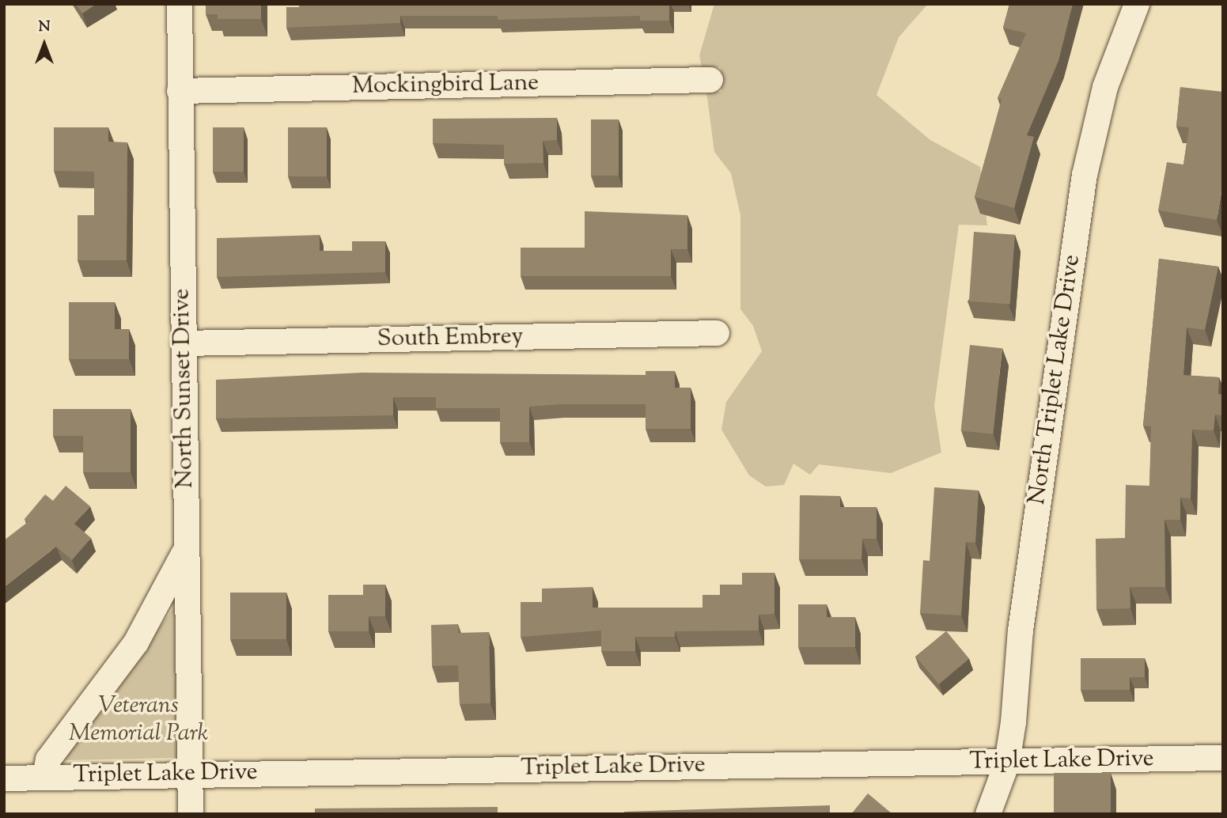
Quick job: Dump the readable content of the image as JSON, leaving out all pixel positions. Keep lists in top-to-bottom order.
{
  "streets": {
    "street": [
      "Mockingbird Lane",
      "South Embrey",
      "North Triplet Lake Drive",
      "North Sunset Drive",
      "Triplet Lake Drive"
    ]
  },
  "crossings": [
    ["Mockingbird Lane", "North Sunset Drive"],
    ["South Embrey", "North Sunset Drive"],
    ["North Triplet Lake Drive", "Triplet Lake Drive"],
    ["North Sunset Drive", "Triplet Lake Drive"]
  ],
  "parks": ["Veterans Memorial Park"],
  "north": "top"
}
